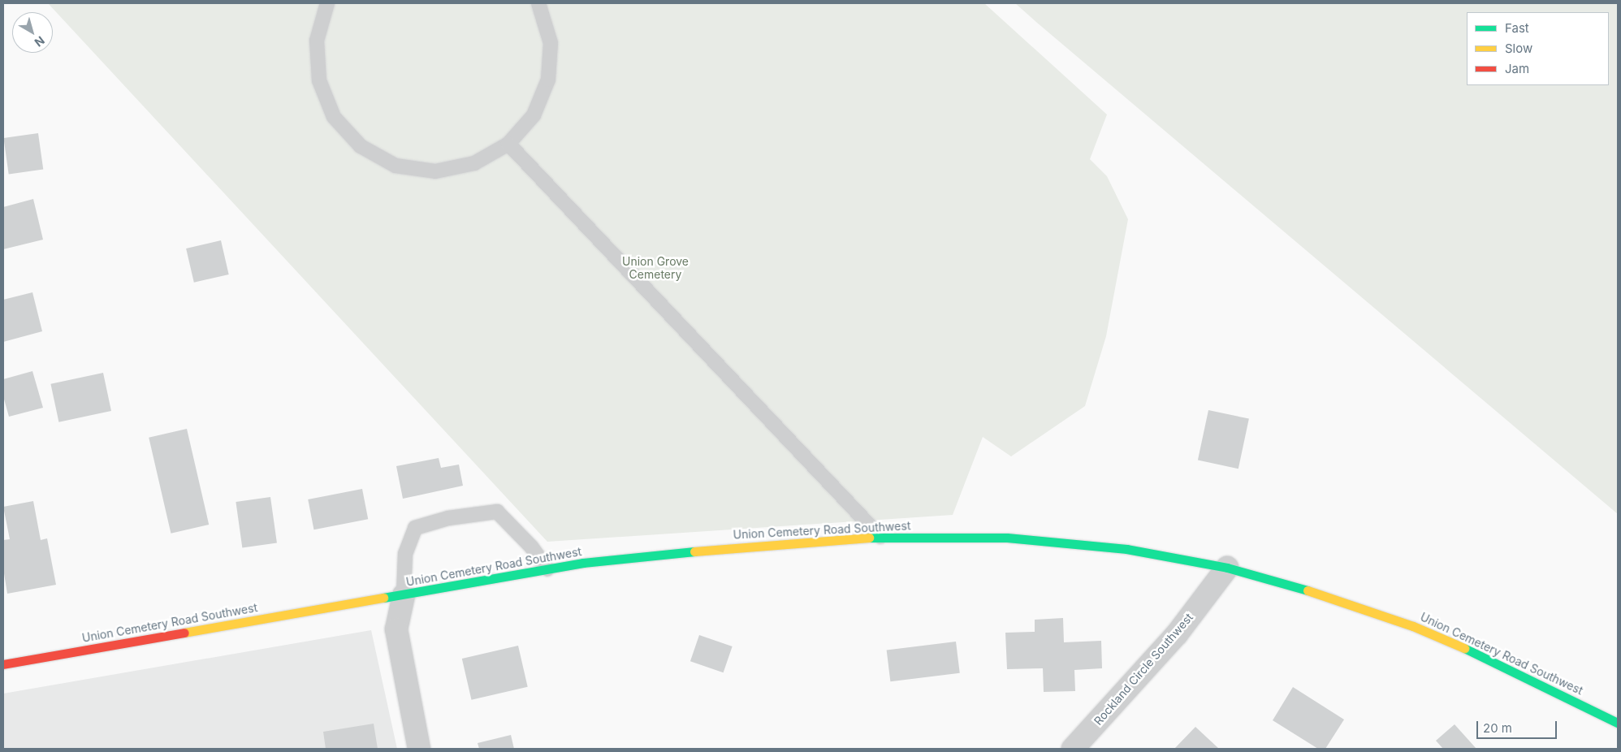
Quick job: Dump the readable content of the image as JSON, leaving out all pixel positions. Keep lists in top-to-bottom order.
{
  "streets": {
    "street": ["Union Cemetery Road Southwest", "Rockland Circle Southwest"]
  },
  "crossings": [
    ["Union Cemetery Road Southwest", "Rockland Circle Southwest"]
  ],
  "parks": ["Union Grove Cemetery"],
  "legend": ["Fast", "Slow", "Jam"],
  "scale_bar": "20 m",
  "north": "bottom right"
}
